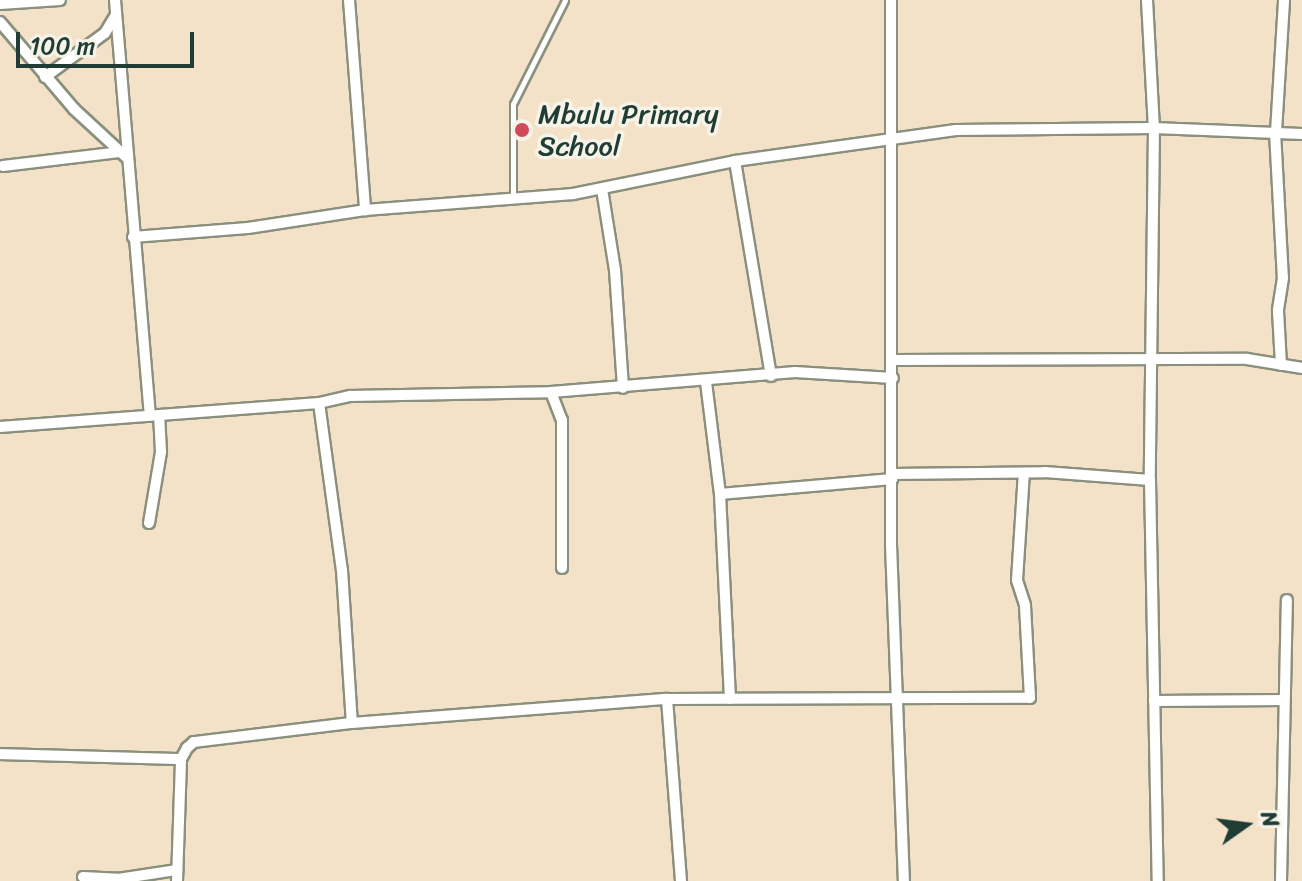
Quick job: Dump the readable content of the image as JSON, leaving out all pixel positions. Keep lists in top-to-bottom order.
{
  "places": ["Mbulu Primary School"],
  "scale_bar": "100 m",
  "north": "right"
}
